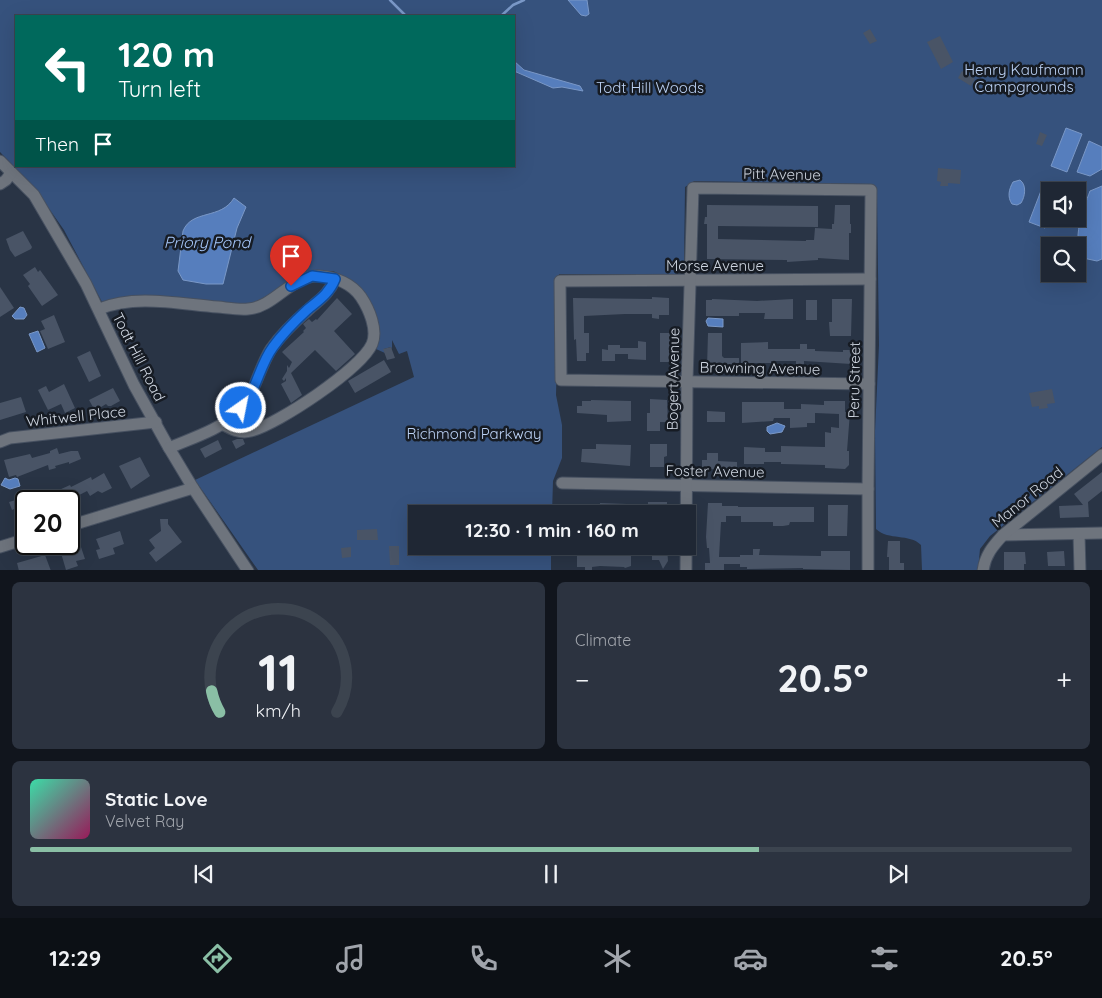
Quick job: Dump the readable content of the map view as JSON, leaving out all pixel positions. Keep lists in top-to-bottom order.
{
  "streets": {
    "street": [
      "Pitt Avenue",
      "Morse Avenue",
      "Todt Hill Road",
      "Browning Avenue",
      "Bogert Avenue",
      "Peru Street",
      "Whitwell Place",
      "Foster Avenue",
      "Manor Road"
    ]
  },
  "crossings": [
    ["Pitt Avenue", "Bogert Avenue"],
    ["Pitt Avenue", "Peru Street"],
    ["Morse Avenue", "Browning Avenue"],
    ["Morse Avenue", "Bogert Avenue"],
    ["Morse Avenue", "Peru Street"],
    ["Todt Hill Road", "Whitwell Place"],
    ["Browning Avenue", "Bogert Avenue"],
    ["Browning Avenue", "Peru Street"],
    ["Bogert Avenue", "Foster Avenue"],
    ["Peru Street", "Foster Avenue"]
  ],
  "water": ["Priory Pond"],
  "parks": ["Henry Kaufmann Campgrounds", "Todt Hill Woods", "Richmond Parkway"],
  "page": {
    "turn": ["120 m", "Turn left"],
    "then": "Then",
    "limit": "20",
    "trip": "12:30 · 1 min · 160 m",
    "tile": "Climate",
    "heat": ["−", "20.5°", "+"],
    "song": ["Static Love", "Velvet Ray"],
    "tabs": ["12:29", "20.5°"],
    "gauge": ["11", "km/h"]
  }
}
